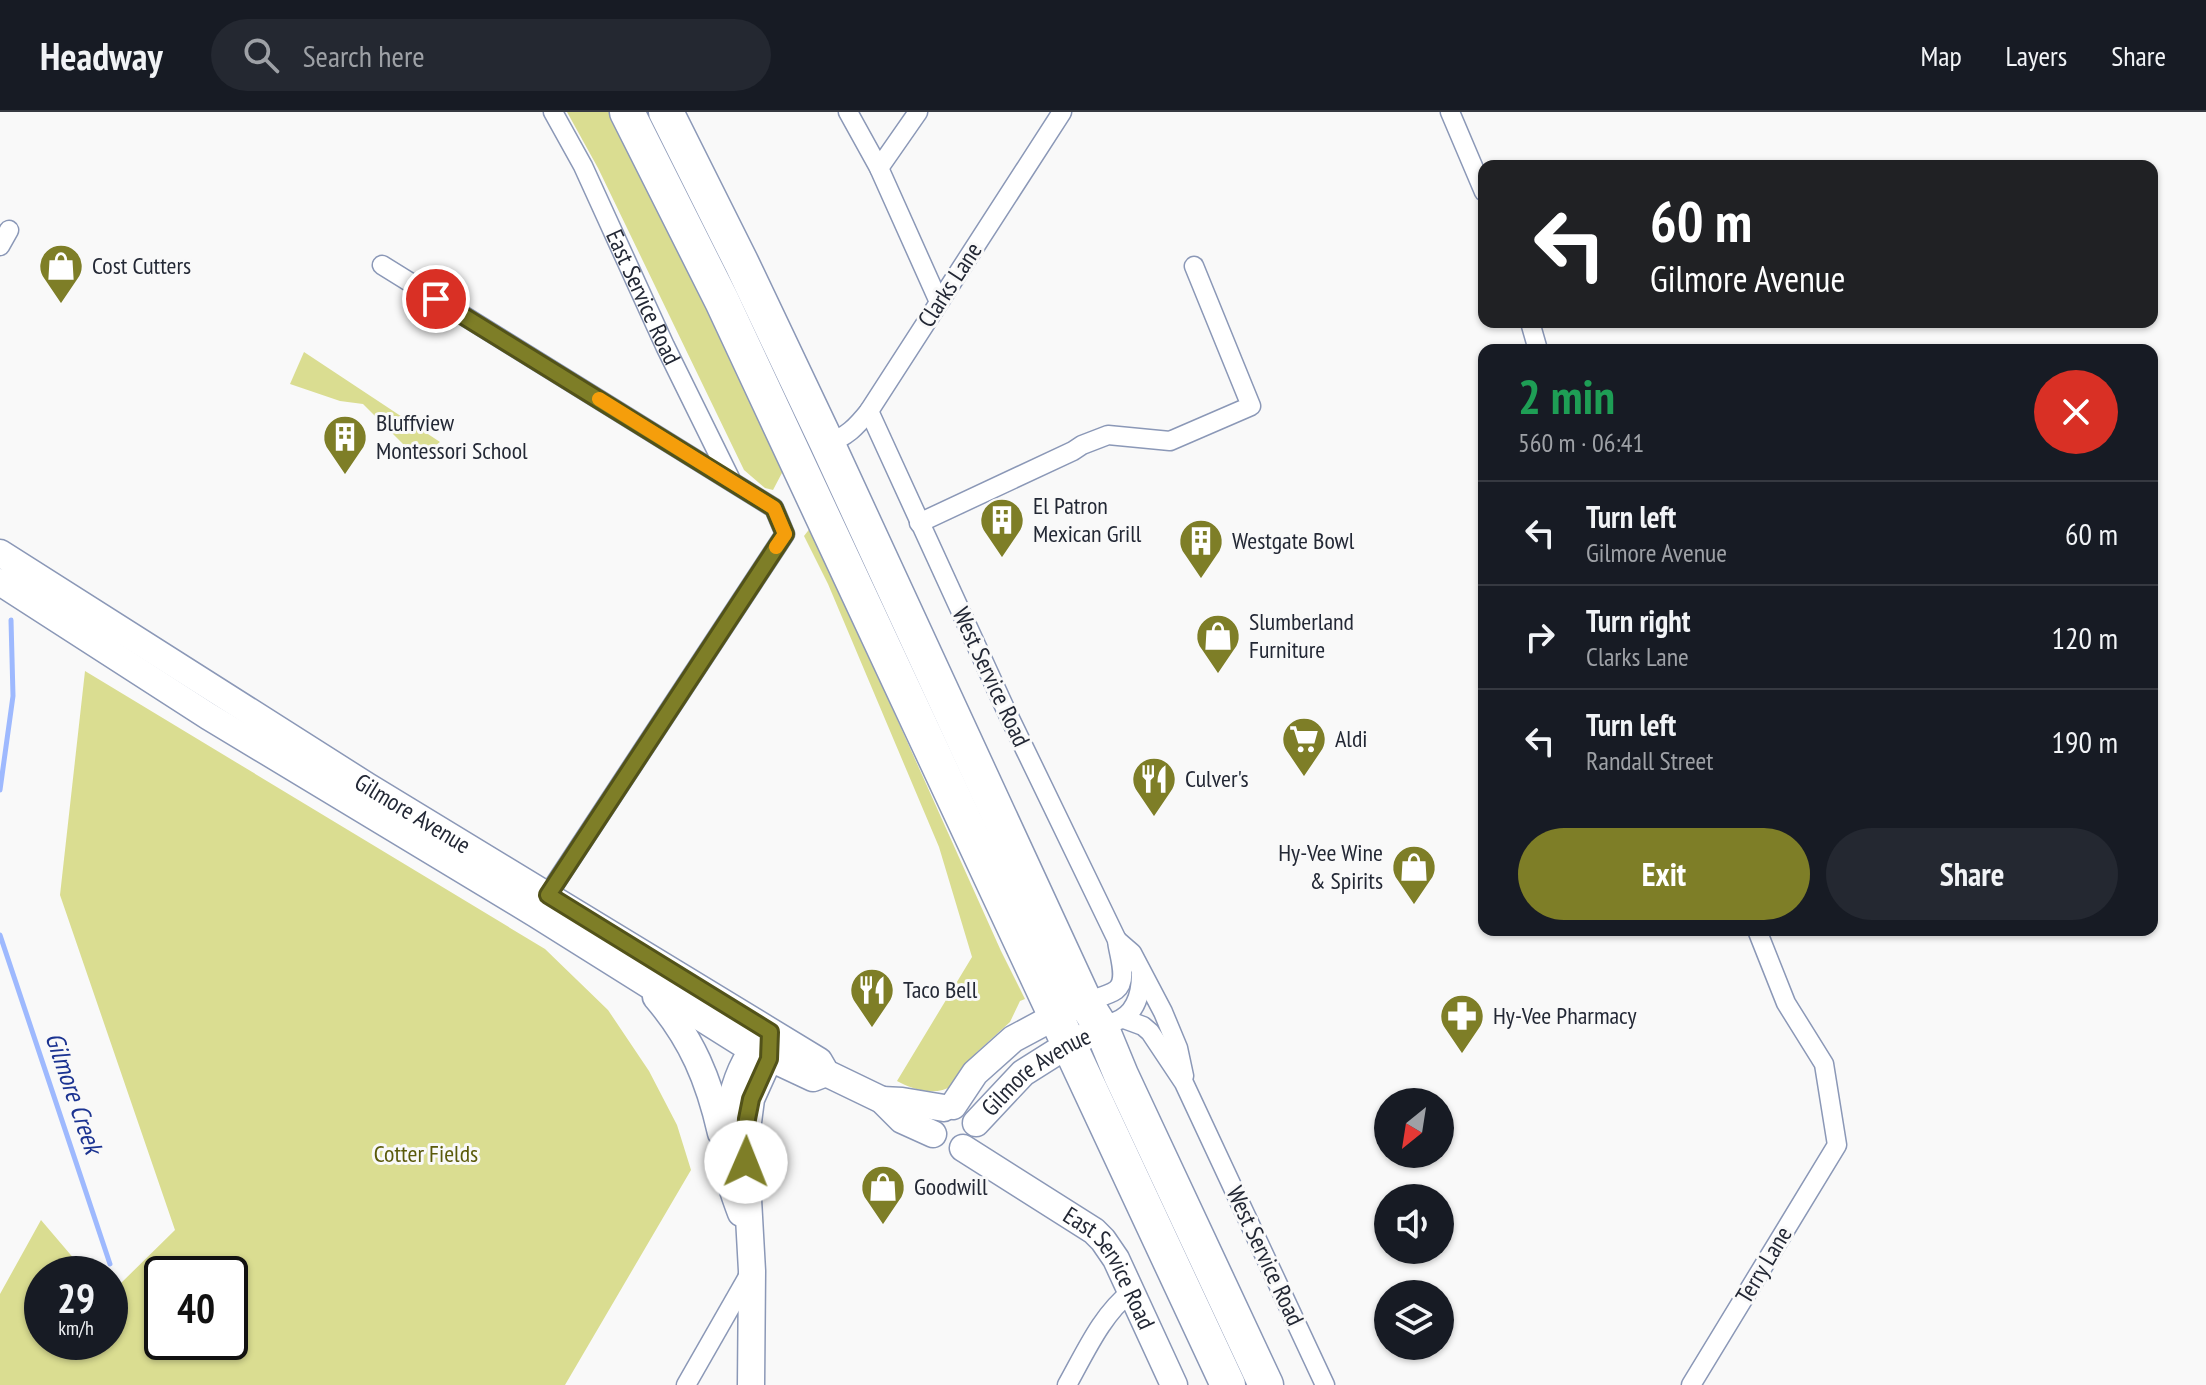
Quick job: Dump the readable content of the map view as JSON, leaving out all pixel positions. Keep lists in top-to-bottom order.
{
  "streets": {
    "street": [
      "Clarks Lane",
      "East Service Road",
      "West Service Road",
      "Gilmore Avenue",
      "Terry Lane"
    ]
  },
  "crossings": [
    ["Clarks Lane", "West Service Road"],
    ["East Service Road", "Gilmore Avenue"],
    ["West Service Road", "Gilmore Avenue"]
  ],
  "water": ["Gilmore Creek"],
  "parks": ["Cotter Fields"],
  "places": {
    "shop": [
      "Cost Cutters",
      "Slumberland Furniture",
      "Hy-Vee Wine & Spirits",
      "Goodwill"
    ],
    "building": ["Bluffview Montessori School", "El Patron Mexican Grill", "Westgate Bowl"],
    "supermarket": ["Aldi"],
    "restaurant": ["Culver's", "Taco Bell"],
    "pharmacy": ["Hy-Vee Pharmacy"]
  },
  "north": "bottom left",
  "page": {
    "header": "Headway",
    "search": "Search here",
    "nav": ["Map", "Layers", "Share"],
    "turn": ["60 m", "Gilmore Avenue"],
    "heading": ["2 min", "560 m · 06:41"],
    "list": [
      {
        "name": "Turn left",
        "note": "Gilmore Avenue",
        "value": "60 m"
      },
      {
        "name": "Turn right",
        "note": "Clarks Lane",
        "value": "120 m"
      },
      {
        "name": "Turn left",
        "note": "Randall Street",
        "value": "190 m"
      }
    ],
    "buttons": ["Exit", "Share"],
    "speed": "29 km/h",
    "limit": "40"
  }
}
